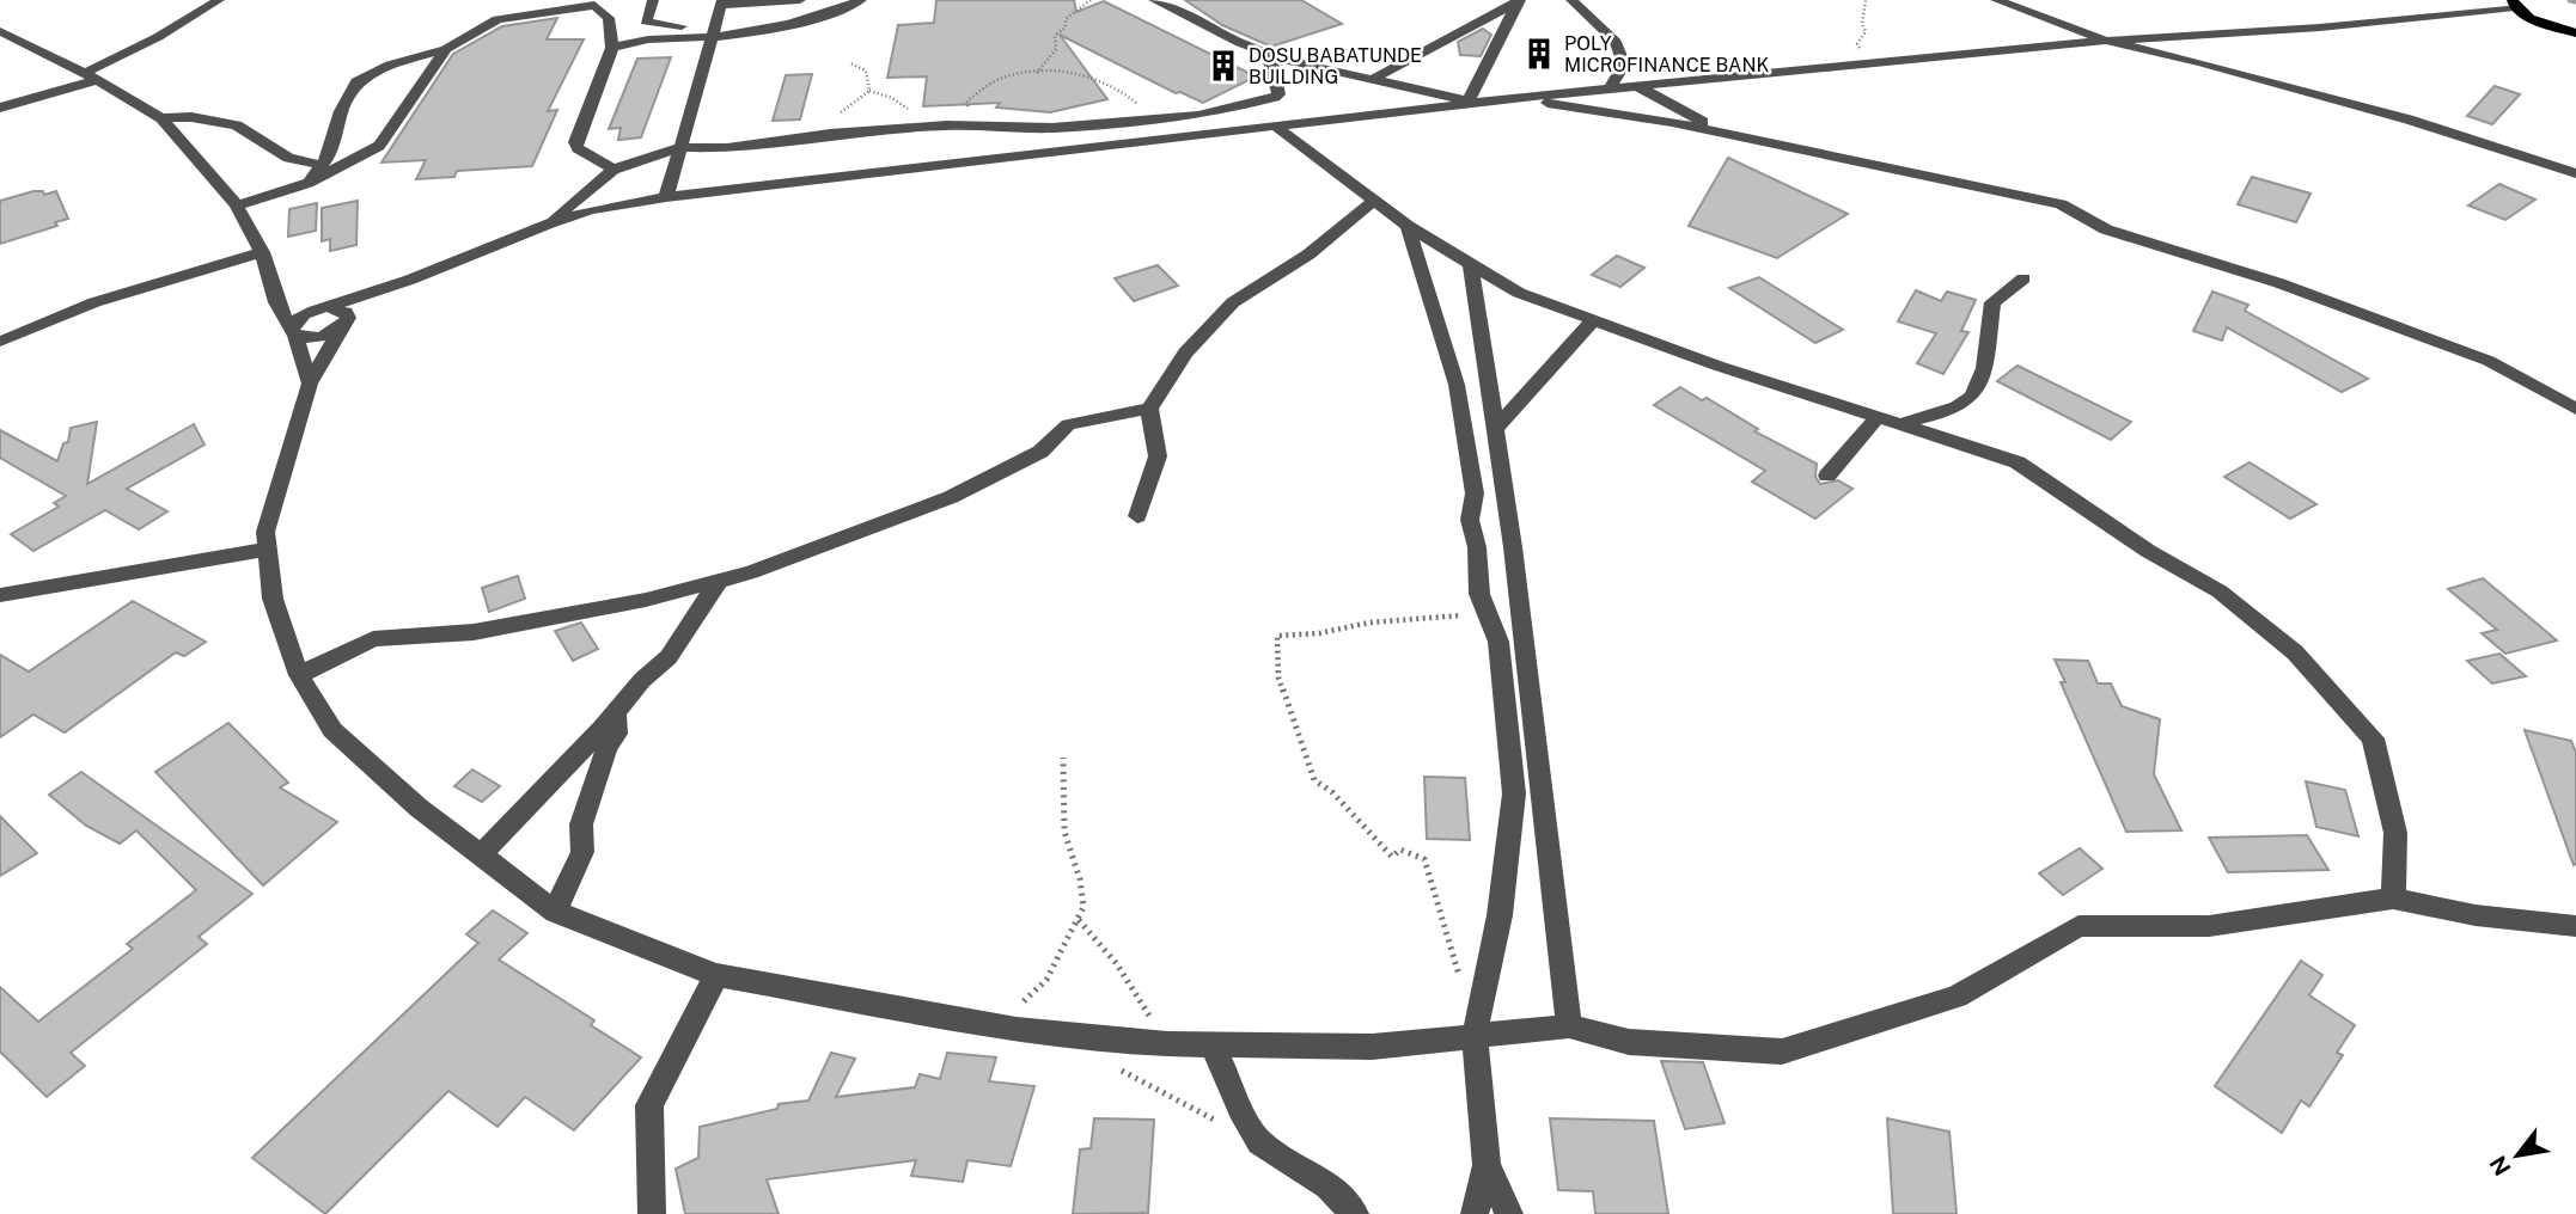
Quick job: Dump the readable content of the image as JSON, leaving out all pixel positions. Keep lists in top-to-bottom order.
{
  "places": {
    "building": ["POLY MICROFINANCE BANK", "DOSU BABATUNDE BUILDING"]
  },
  "north": "bottom left"
}
